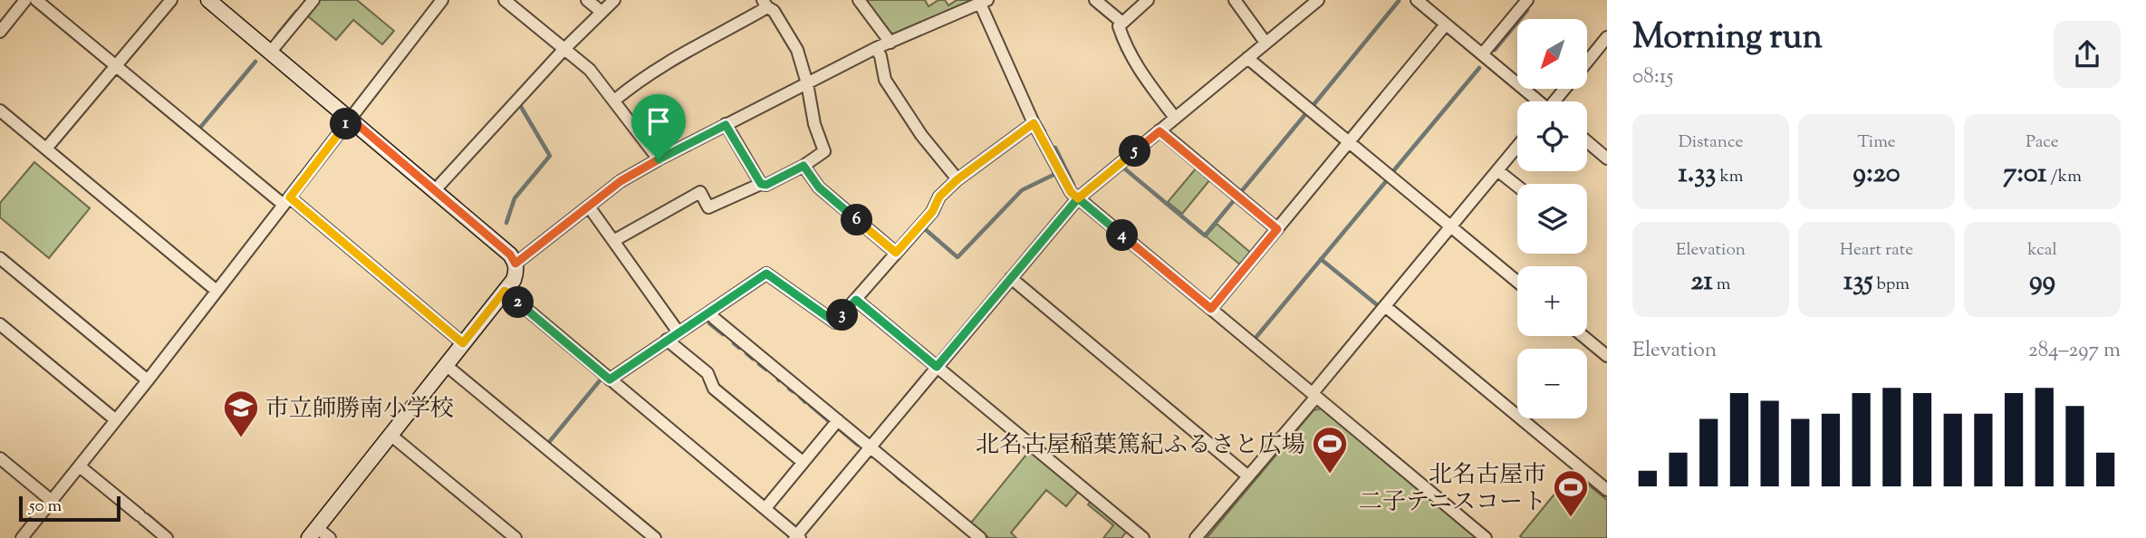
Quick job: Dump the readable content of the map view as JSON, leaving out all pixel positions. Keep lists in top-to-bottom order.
{
  "places": {
    "school or university": ["市立師勝南小学校"],
    "sports": ["北名古屋稲葉篤紀ふるさと広場", "北名古屋市 二子テニスコート"]
  },
  "scale_bar": "50 m",
  "north": "bottom left",
  "page": {
    "heading": ["Morning run", "08:15"],
    "map_buttons": ["+", "−"],
    "pins": [
      "1",
      "5",
      "6",
      "4",
      "2",
      "3"
    ],
    "stats": [
      ["Distance", "1.33 km"],
      ["Time", "9:20"],
      ["Pace", "7:01 /km"],
      ["Elevation", "21 m"],
      ["Heart rate", "135 bpm"],
      ["kcal", "99"]
    ],
    "chart": ["Elevation", "284–297 m"],
    "scale": "50 m"
  }
}
